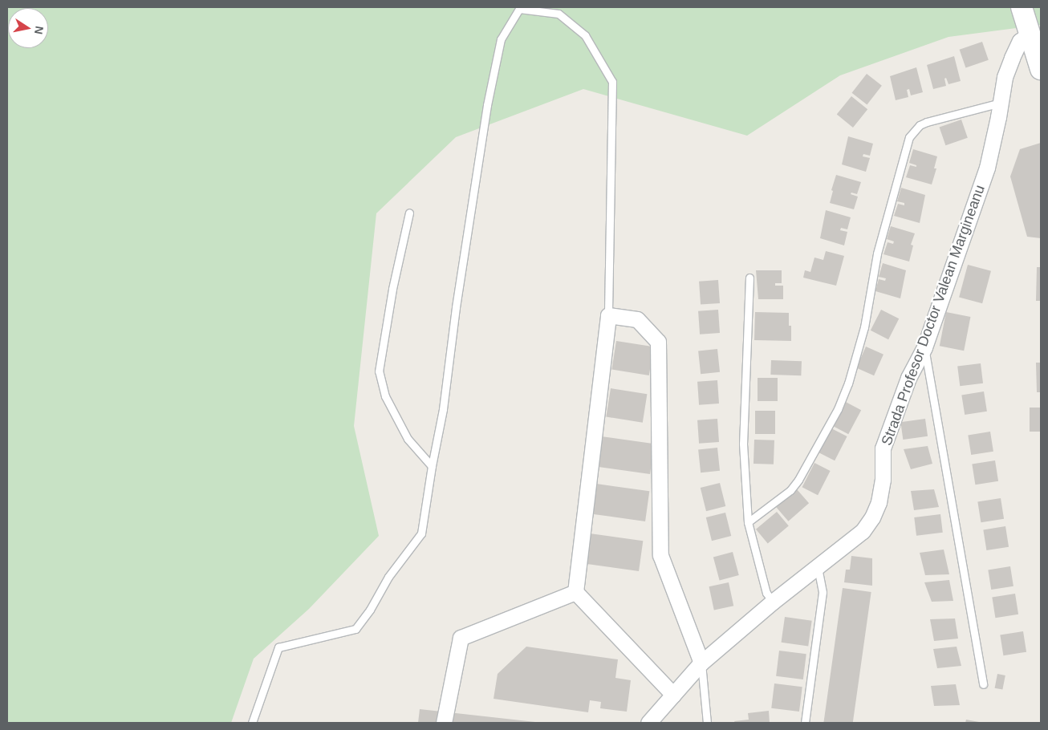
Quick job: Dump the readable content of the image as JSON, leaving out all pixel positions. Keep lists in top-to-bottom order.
{
  "streets": {
    "street": ["Strada Profesor Doctor Valean Margineanu"]
  },
  "north": "right"
}
